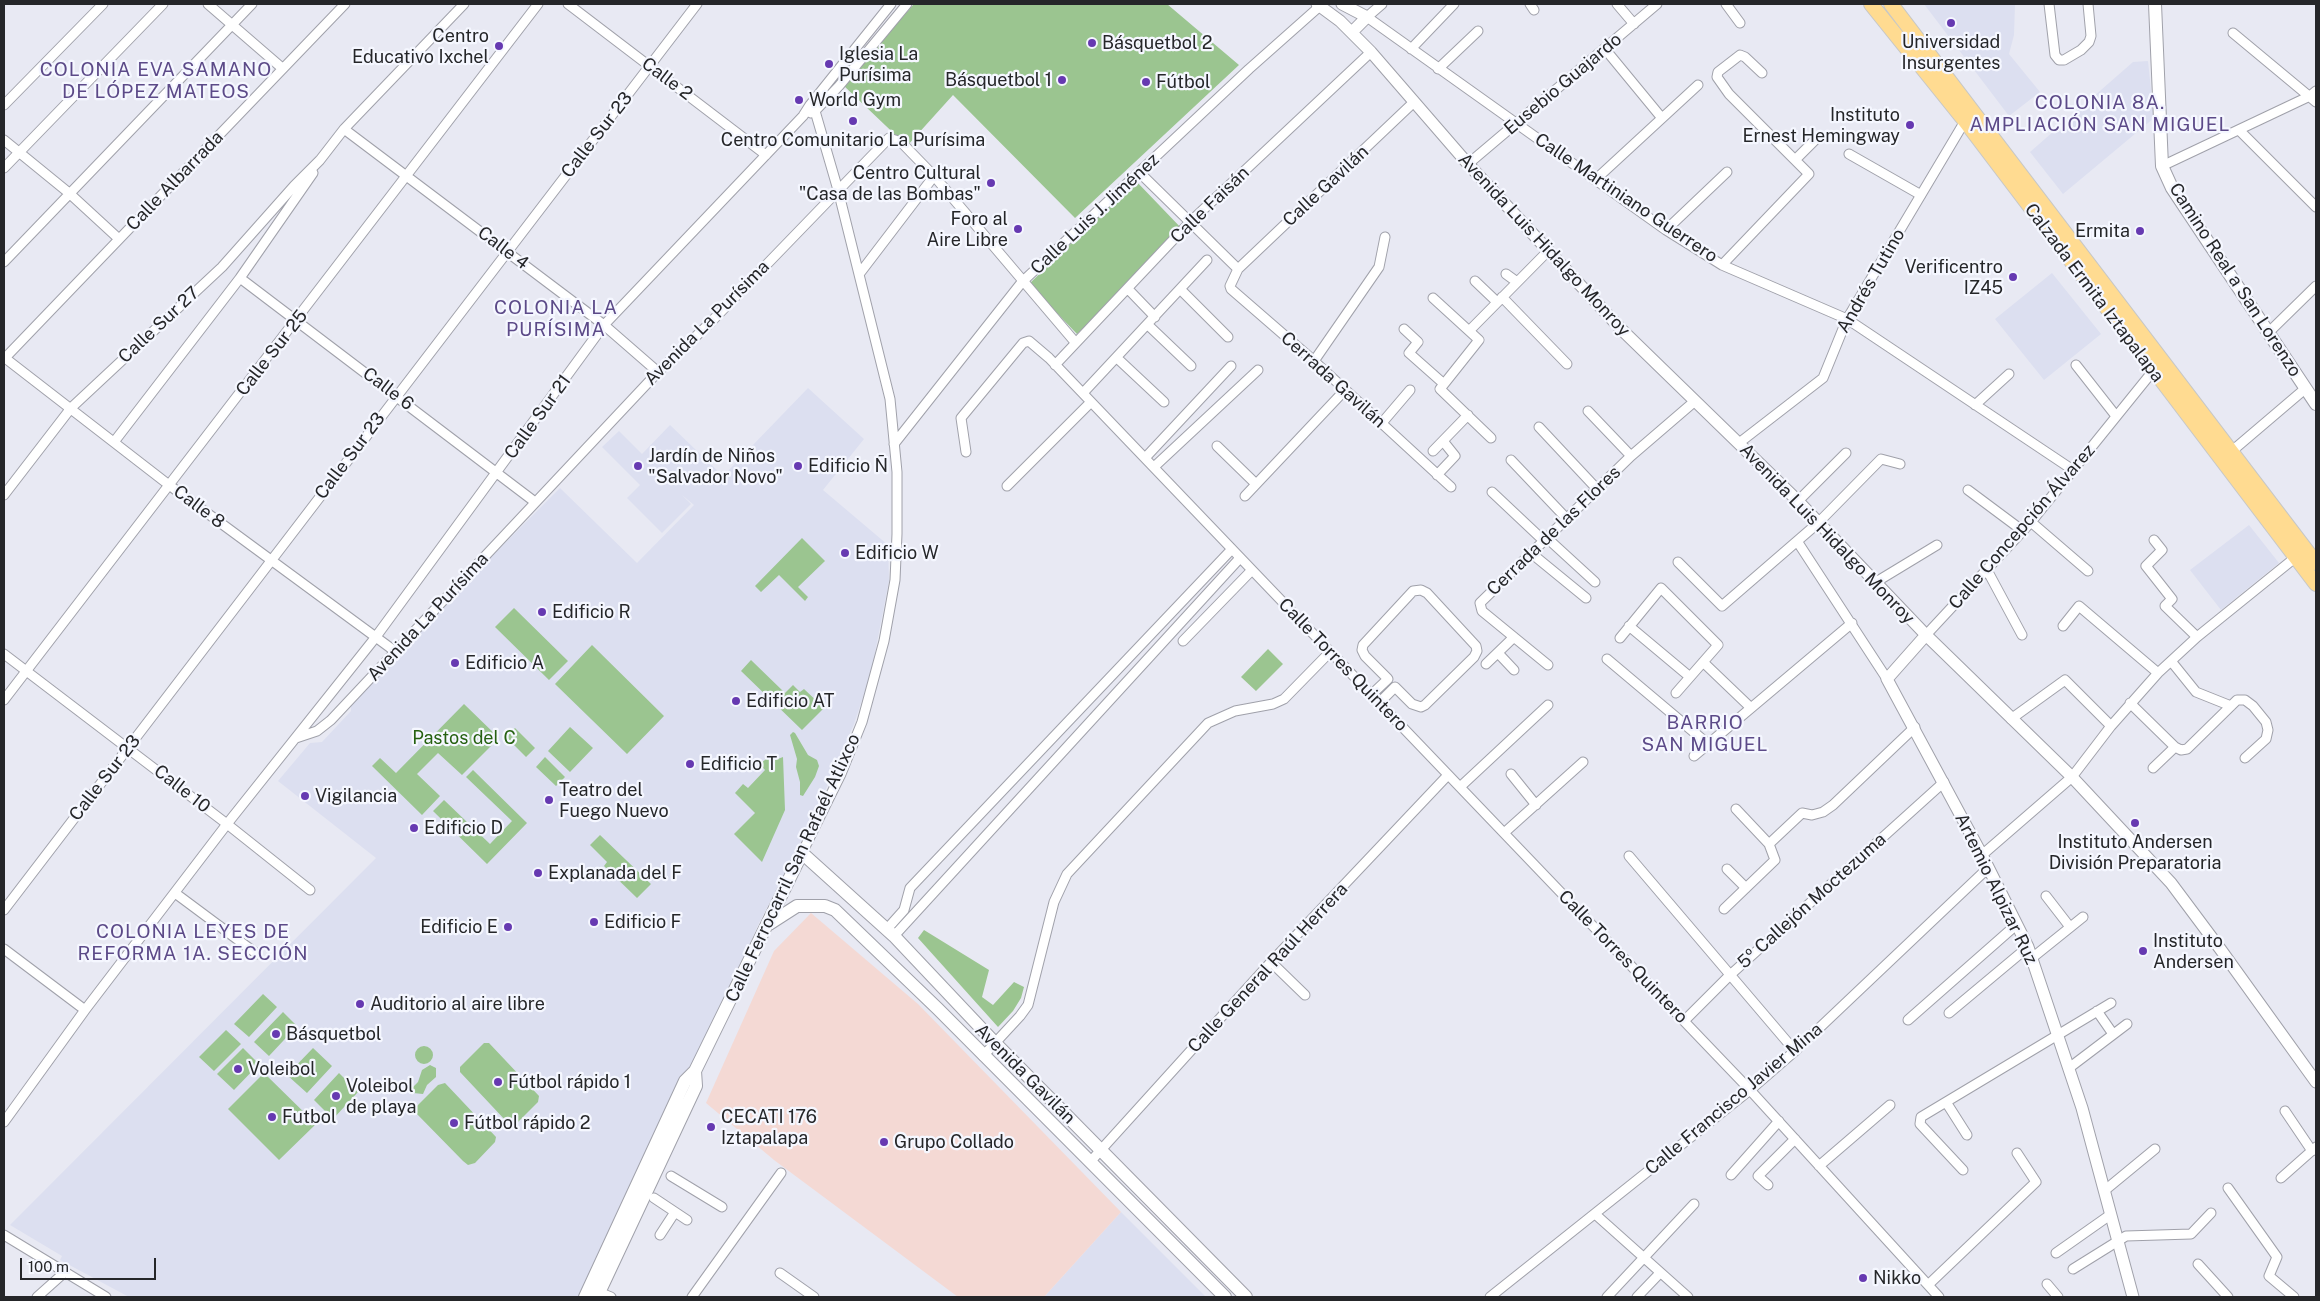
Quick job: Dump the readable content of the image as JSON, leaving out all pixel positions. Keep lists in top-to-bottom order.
{
  "streets": {
    "main road": [
      "Camino Real a San Lorenzo",
      "Calzada Ermita Iztapalapa",
      "Calle Ferrocarril San Rafaél Atlixco",
      "Avenida Gavilán"
    ],
    "street": [
      "Calle 2",
      "Eusebio Guajardo",
      "Calle Sur 23",
      "Calle Albarrada",
      "Calle Gavilán",
      "Calle Martiniano Guerrero",
      "Calle Faisán",
      "Calle Luis J. Jiménez",
      "Avenida Luis Hidalgo Monroy",
      "Calle 4",
      "Andrés Tutino",
      "Avenida La Purísima",
      "Calle Sur 27",
      "Calle Sur 25",
      "Cerrada Gavilán",
      "Calle 6",
      "Calle Sur 21",
      "Calle 8",
      "Calle Concepción Álvarez",
      "Cerrada de las Flores",
      "Calle Torres Quintero",
      "Calle 10",
      "Artemio Alpizar Ruz",
      "5º Callejón Moctezuma",
      "Calle General Raúl Herrera",
      "Calle Francisco Javier Mina"
    ]
  },
  "crossings": [
    ["Calle 2", "Calle Sur 23"],
    ["Calle 2", "Calle Sur 21"],
    ["Eusebio Guajardo", "Calle Martiniano Guerrero"],
    ["Eusebio Guajardo", "Avenida Luis Hidalgo Monroy"],
    ["Calle Sur 23", "Calle 4"],
    ["Calle Sur 23", "Calle 6"],
    ["Calle Sur 23", "Calle 8"],
    ["Calle Sur 23", "Calle 10"],
    ["Calle Albarrada", "Calle 8"],
    ["Calle Gavilán", "Avenida Luis Hidalgo Monroy"],
    ["Calle Gavilán", "Cerrada Gavilán"],
    ["Calle Martiniano Guerrero", "Andrés Tutino"],
    ["Calle Martiniano Guerrero", "Calle Concepción Álvarez"],
    ["Calle Faisán", "Avenida Luis Hidalgo Monroy"],
    ["Calle Faisán", "Calle Torres Quintero"],
    ["Calle Luis J. Jiménez", "Avenida Luis Hidalgo Monroy"],
    ["Calle Luis J. Jiménez", "Calle Ferrocarril San Rafaél Atlixco"],
    ["Avenida Luis Hidalgo Monroy", "Andrés Tutino"],
    ["Avenida Luis Hidalgo Monroy", "Calle Concepción Álvarez"],
    ["Avenida Luis Hidalgo Monroy", "Cerrada de las Flores"],
    ["Calle 4", "Avenida La Purísima"],
    ["Calle 4", "Calle Sur 27"],
    ["Calle 4", "Calle Sur 25"],
    ["Calle 4", "Calle Sur 21"],
    ["Andrés Tutino", "Calzada Ermita Iztapalapa"],
    ["Calzada Ermita Iztapalapa", "Calle Concepción Álvarez"],
    ["Avenida La Purísima", "Calle 6"],
    ["Avenida La Purísima", "Calle Sur 21"],
    ["Avenida La Purísima", "Calle 8"],
    ["Avenida La Purísima", "Calle Ferrocarril San Rafaél Atlixco"],
    ["Calle Sur 27", "Calle 6"],
    ["Calle Sur 27", "Calle 8"],
    ["Calle Sur 25", "Calle 6"],
    ["Calle Sur 25", "Calle 8"],
    ["Calle Sur 25", "Calle 10"],
    ["Calle 6", "Calle Sur 21"],
    ["Calle Sur 21", "Calle 8"],
    ["Calle Sur 21", "Calle Ferrocarril San Rafaél Atlixco"],
    ["Calle Concepción Álvarez", "Artemio Alpizar Ruz"],
    ["Calle Torres Quintero", "5º Callejón Moctezuma"],
    ["Calle Torres Quintero", "Calle General Raúl Herrera"],
    ["Calle Torres Quintero", "Calle Francisco Javier Mina"],
    ["Calle Ferrocarril San Rafaél Atlixco", "Avenida Gavilán"],
    ["Artemio Alpizar Ruz", "5º Callejón Moctezuma"],
    ["Artemio Alpizar Ruz", "Calle Francisco Javier Mina"],
    ["Calle General Raúl Herrera", "Avenida Gavilán"]
  ],
  "districts": [
    "COLONIA EVA SAMANO DE LÓPEZ MATEOS",
    "COLONIA 8A. AMPLIACIÓN SAN MIGUEL",
    "COLONIA LA PURÍSIMA",
    "BARRIO SAN MIGUEL",
    "COLONIA LEYES DE REFORMA 1A. SECCIÓN"
  ],
  "parks": ["Pastos del C"],
  "places": [
    "Universidad Insurgentes",
    "Básquetbol 2",
    "Centro Educativo Ixchel",
    "Iglesia La Purísima",
    "Básquetbol 1",
    "Fútbol",
    "World Gym",
    "Centro Comunitario La Purísima",
    "Instituto Ernest Hemingway",
    "Centro Cultural \"Casa de las Bombas\"",
    "Foro al Aire Libre",
    "Ermita",
    "Verificentro IZ45",
    "Jardín de Niños \"Salvador Novo\"",
    "Edificio Ñ",
    "Edificio W",
    "Edificio R",
    "Edificio A",
    "Edificio AT",
    "Edificio T",
    "Vigilancia",
    "Teatro del Fuego Nuevo",
    "Instituto Andersen División Preparatoria",
    "Edificio D",
    "Explanada del F",
    "Edificio F",
    "Edificio E",
    "Instituto Andersen",
    "Auditorio al aire libre",
    "Básquetbol",
    "Voleibol",
    "Fútbol rápido 1",
    "Voleibol de playa",
    "Futbol",
    "Fútbol rápido 2",
    "CECATI 176 Iztapalapa",
    "Grupo Collado",
    "Nikko"
  ],
  "scale_bar": "100 m"
}
